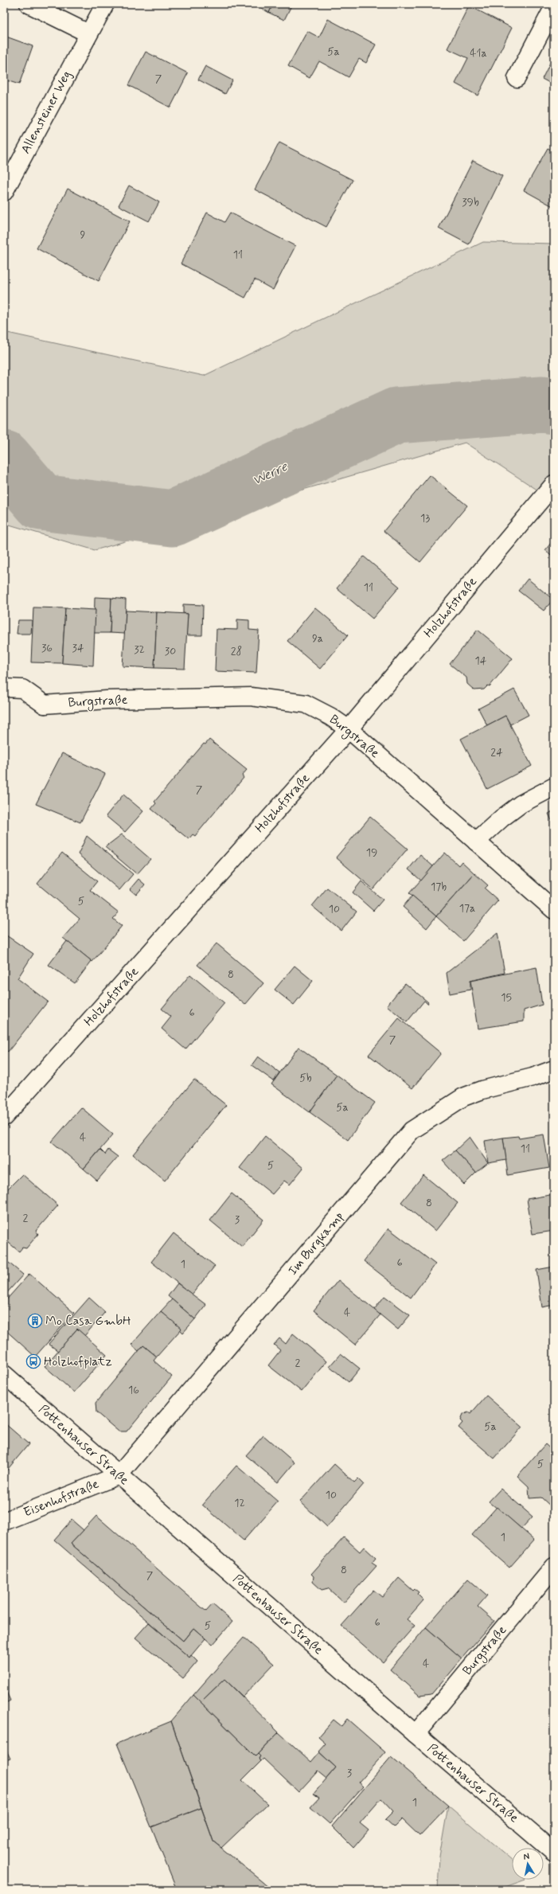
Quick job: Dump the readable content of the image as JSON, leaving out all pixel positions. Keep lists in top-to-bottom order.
{
  "streets": {
    "street": [
      "Allensteiner Weg",
      "Holzhofstraße",
      "Burgstraße",
      "Im Burgkamp",
      "Pottenhauser Straße",
      "Eisenhofstraße"
    ]
  },
  "crossings": [
    ["Holzhofstraße", "Burgstraße"],
    ["Burgstraße", "Pottenhauser Straße"],
    ["Im Burgkamp", "Pottenhauser Straße"],
    ["Im Burgkamp", "Eisenhofstraße"],
    ["Pottenhauser Straße", "Eisenhofstraße"]
  ],
  "water": ["Werre"],
  "places": {
    "building": ["Mo Casa GmbH"],
    "bus stop": ["Holzhofplatz"]
  },
  "house_numbers": [
    "5a",
    "41a",
    "7",
    "39b",
    "9",
    "11",
    "13",
    "11",
    "9a",
    "36",
    "34",
    "32",
    "30",
    "28",
    "14",
    "24",
    "7",
    "19",
    "17b",
    "5",
    "17a",
    "10",
    "8",
    "15",
    "6",
    "7",
    "5b",
    "5a",
    "4",
    "11",
    "5",
    "8",
    "2",
    "3",
    "6",
    "1",
    "4",
    "2",
    "16",
    "5a",
    "5",
    "10",
    "12",
    "1",
    "8",
    "7",
    "6",
    "5",
    "4",
    "3",
    "1"
  ],
  "north": "top"
}
